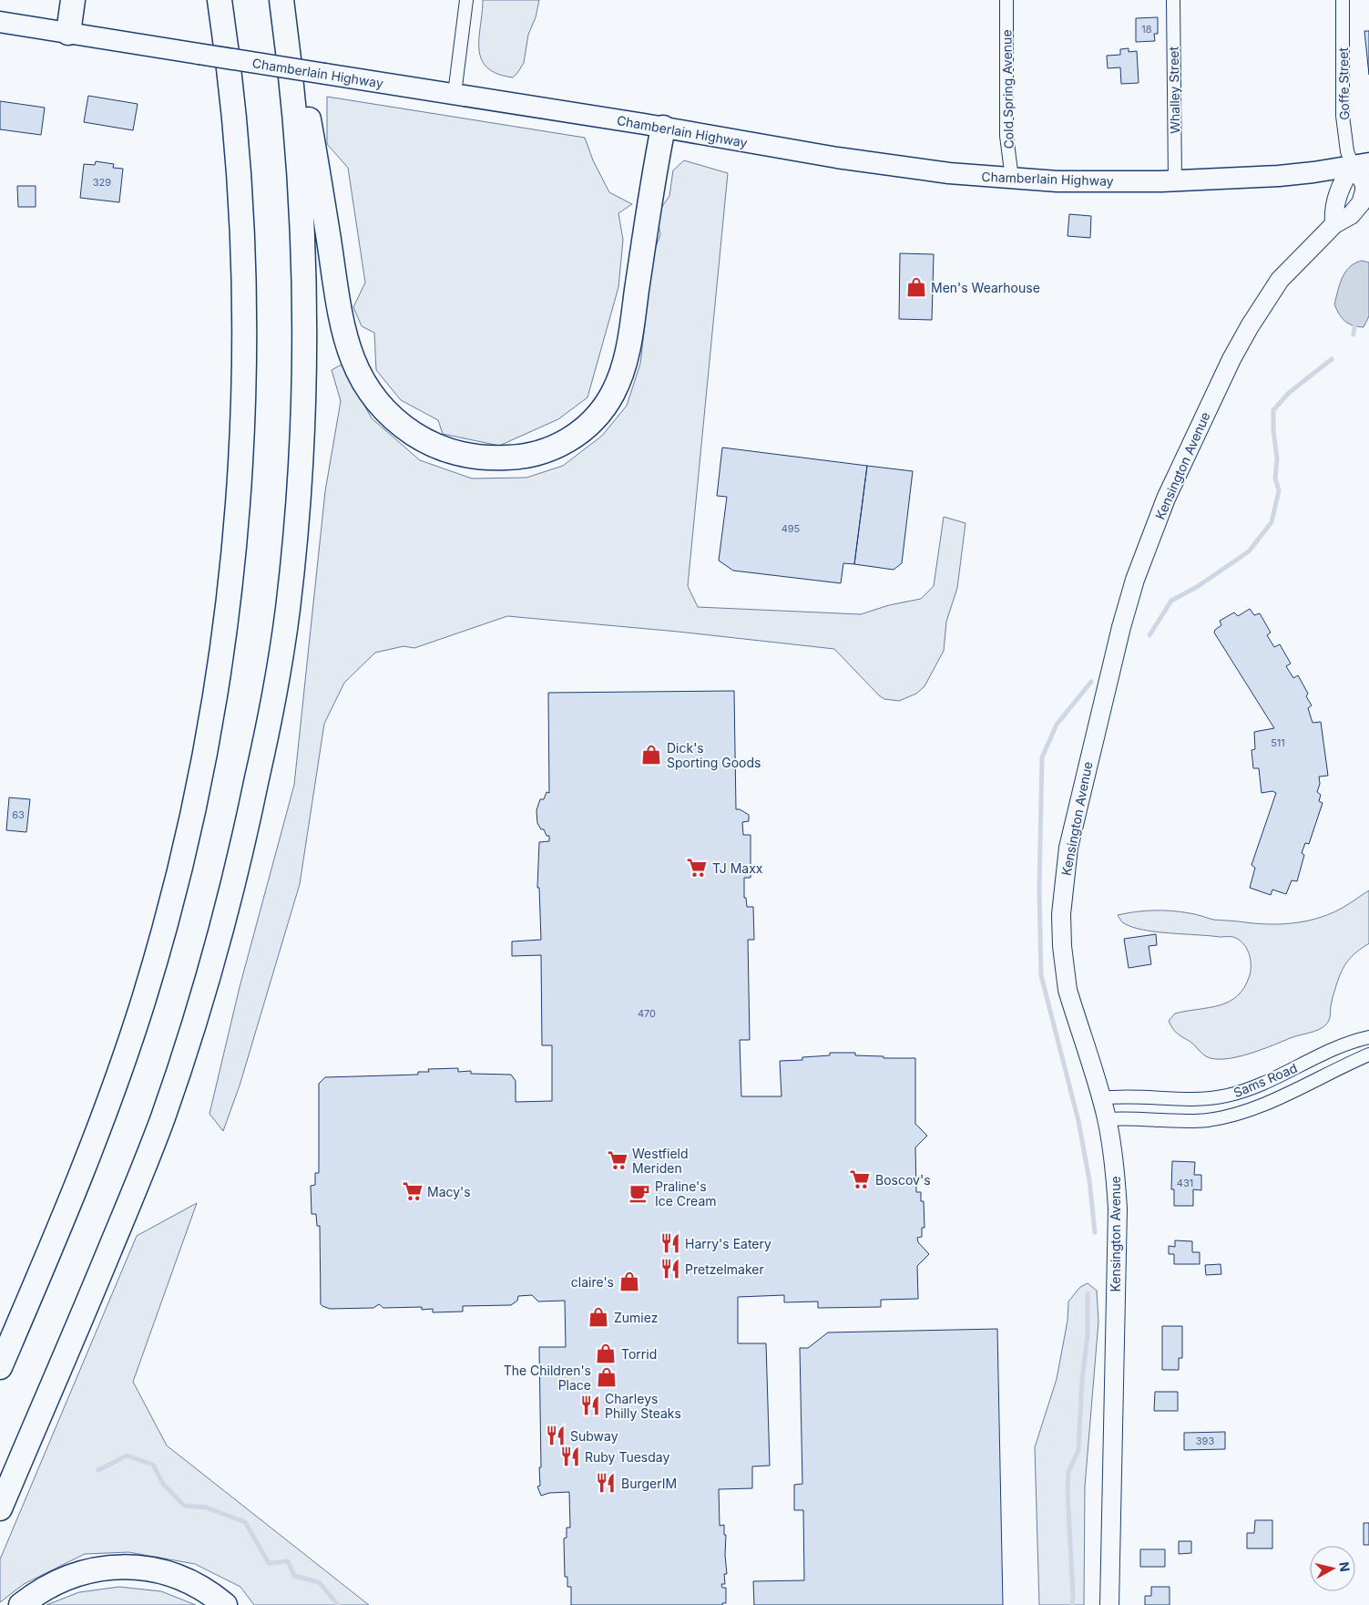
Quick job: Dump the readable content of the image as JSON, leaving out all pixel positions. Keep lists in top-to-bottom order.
{
  "streets": {
    "main road": ["Chamberlain Highway", "Kensington Avenue"],
    "street": [
      "Goffe Street",
      "Cold Spring Avenue",
      "Whalley Street",
      "Sams Road"
    ]
  },
  "crossings": [
    ["Chamberlain Highway", "Goffe Street"],
    ["Chamberlain Highway", "Cold Spring Avenue"],
    ["Chamberlain Highway", "Whalley Street"],
    ["Chamberlain Highway", "Kensington Avenue"],
    ["Goffe Street", "Kensington Avenue"],
    ["Kensington Avenue", "Sams Road"]
  ],
  "places": {
    "shop": [
      "Men's Wearhouse",
      "Dick's Sporting Goods",
      "claire's",
      "Zumiez",
      "Torrid",
      "The Children's Place"
    ],
    "supermarket": [
      "TJ Maxx",
      "Westfield Meriden",
      "Boscov's",
      "Macy's"
    ],
    "cafe": ["Praline's Ice Cream"],
    "restaurant": [
      "Harry's Eatery",
      "Pretzelmaker",
      "Charleys Philly Steaks",
      "Subway",
      "Ruby Tuesday",
      "BurgerIM"
    ]
  },
  "house_numbers": [
    "18",
    "329",
    "495",
    "511",
    "63",
    "470",
    "431",
    "393"
  ],
  "north": "right"
}
